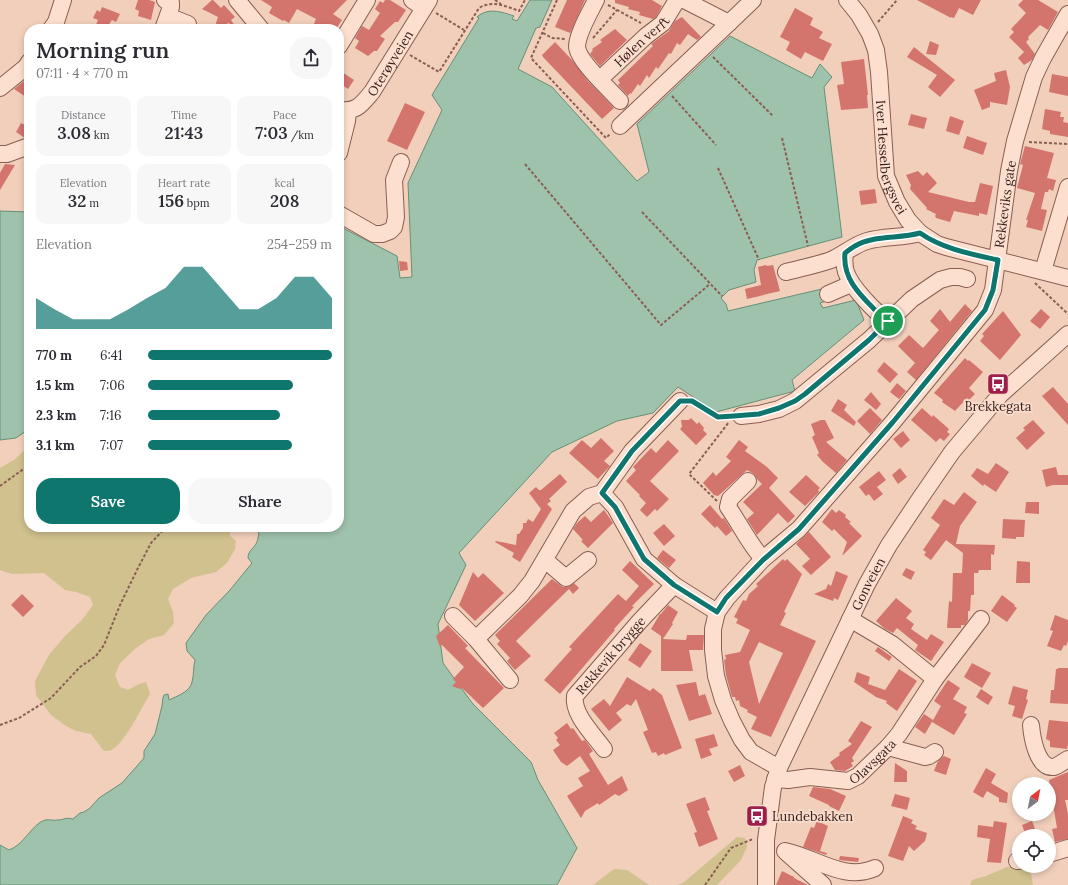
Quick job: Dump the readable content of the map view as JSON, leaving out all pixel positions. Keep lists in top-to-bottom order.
{
  "streets": {
    "street": [
      "Hølen verft",
      "Oterøyveien",
      "Iver Hesselbergsvei",
      "Rekkeviks gate",
      "Gonveien",
      "Rekkevik brygge",
      "Olavsgata"
    ]
  },
  "crossings": [
    ["Iver Hesselbergsvei", "Rekkeviks gate"],
    ["Rekkeviks gate", "Gonveien"],
    ["Rekkeviks gate", "Olavsgata"],
    ["Gonveien", "Olavsgata"]
  ],
  "places": {
    "bus stop": ["Brekkegata", "Lundebakken"]
  },
  "north": "top right",
  "page": {
    "heading": ["Morning run", "07:11 · 4 × 770 m"],
    "stats": [
      ["Distance", "3.08 km"],
      ["Time", "21:43"],
      ["Pace", "7:03 /km"],
      ["Elevation", "32 m"],
      ["Heart rate", "156 bpm"],
      ["kcal", "208"]
    ],
    "chart": ["Elevation", "254–259 m"],
    "list": [
      {
        "name": "770 m",
        "note": "6:41"
      },
      {
        "name": "1.5 km",
        "note": "7:06"
      },
      {
        "name": "2.3 km",
        "note": "7:16"
      },
      {
        "name": "3.1 km",
        "note": "7:07"
      }
    ],
    "buttons": ["Save", "Share"]
  }
}
